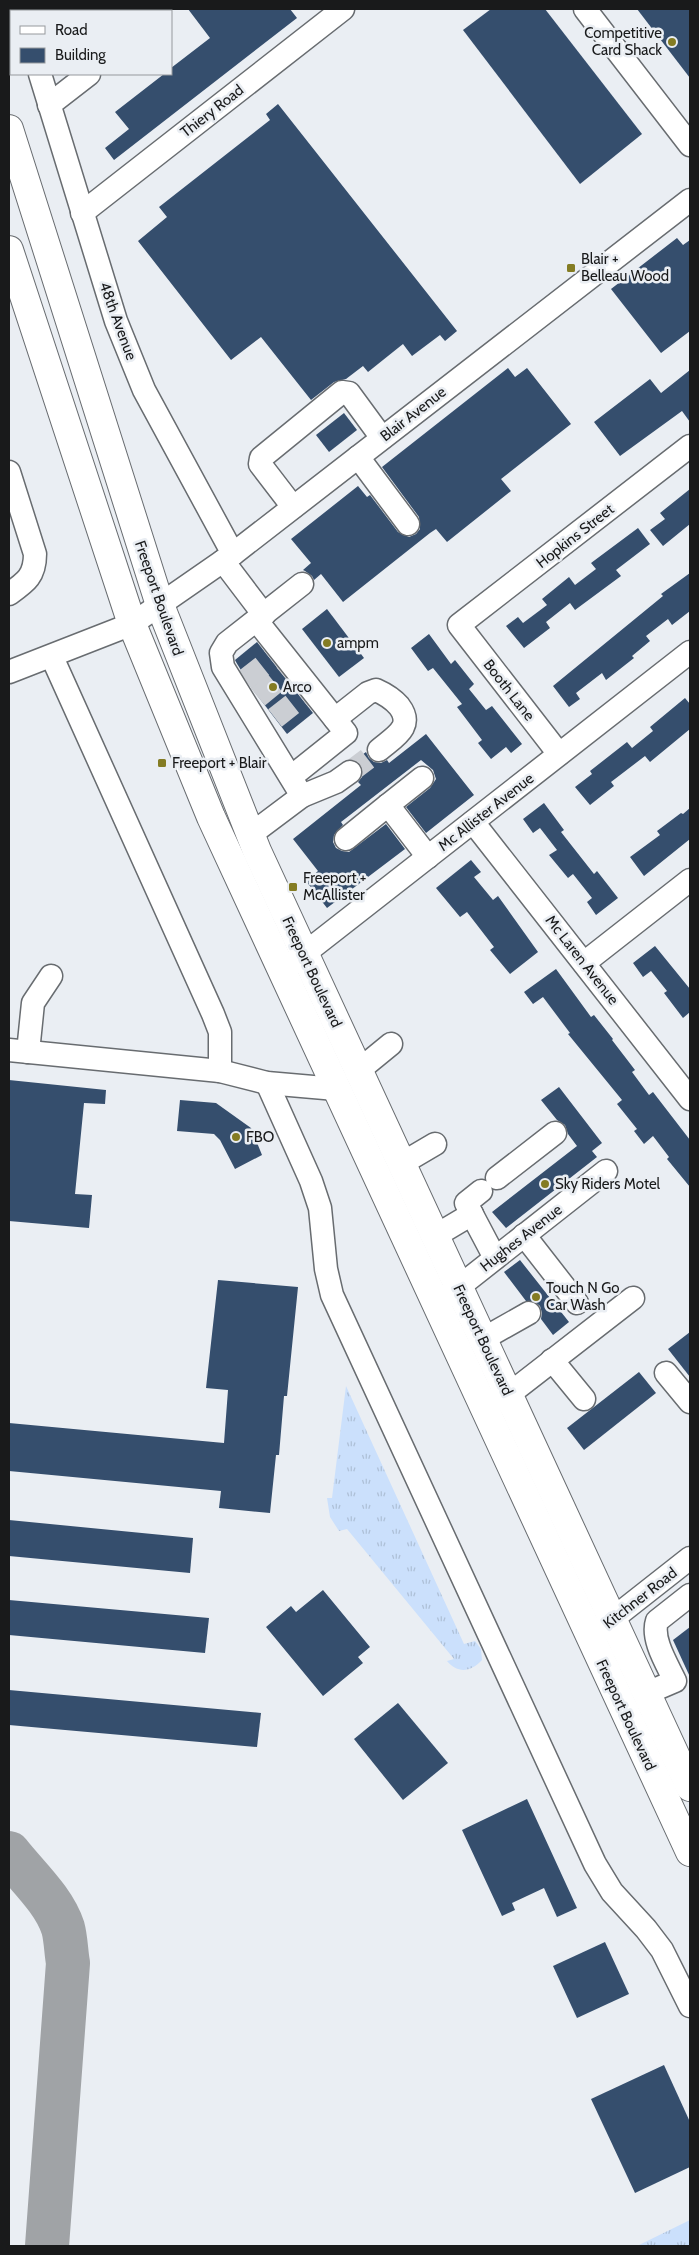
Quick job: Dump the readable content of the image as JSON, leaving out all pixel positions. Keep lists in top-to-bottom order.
{
  "streets": {
    "main road": ["Freeport Boulevard"],
    "street": [
      "Thiery Road",
      "48th Avenue",
      "Blair Avenue",
      "Hopkins Street",
      "Booth Lane",
      "Mc Allister Avenue",
      "Mc Laren Avenue",
      "Hughes Avenue",
      "Kitchner Road"
    ]
  },
  "crossings": [
    ["Thiery Road", "48th Avenue"],
    ["48th Avenue", "Blair Avenue"],
    ["Blair Avenue", "Freeport Boulevard"],
    ["Hopkins Street", "Booth Lane"],
    ["Freeport Boulevard", "Mc Allister Avenue"],
    ["Freeport Boulevard", "Hughes Avenue"],
    ["Freeport Boulevard", "Kitchner Road"],
    ["Booth Lane", "Mc Allister Avenue"],
    ["Mc Allister Avenue", "Mc Laren Avenue"]
  ],
  "places": {
    "other": [
      "Competitive Card Shack",
      "ampm",
      "Arco",
      "FBO",
      "Sky Riders Motel",
      "Touch N Go Car Wash"
    ],
    "transit": ["Blair + Belleau Wood", "Freeport + Blair", "Freeport + McAllister"]
  },
  "legend": ["Road", "Building"]
}
